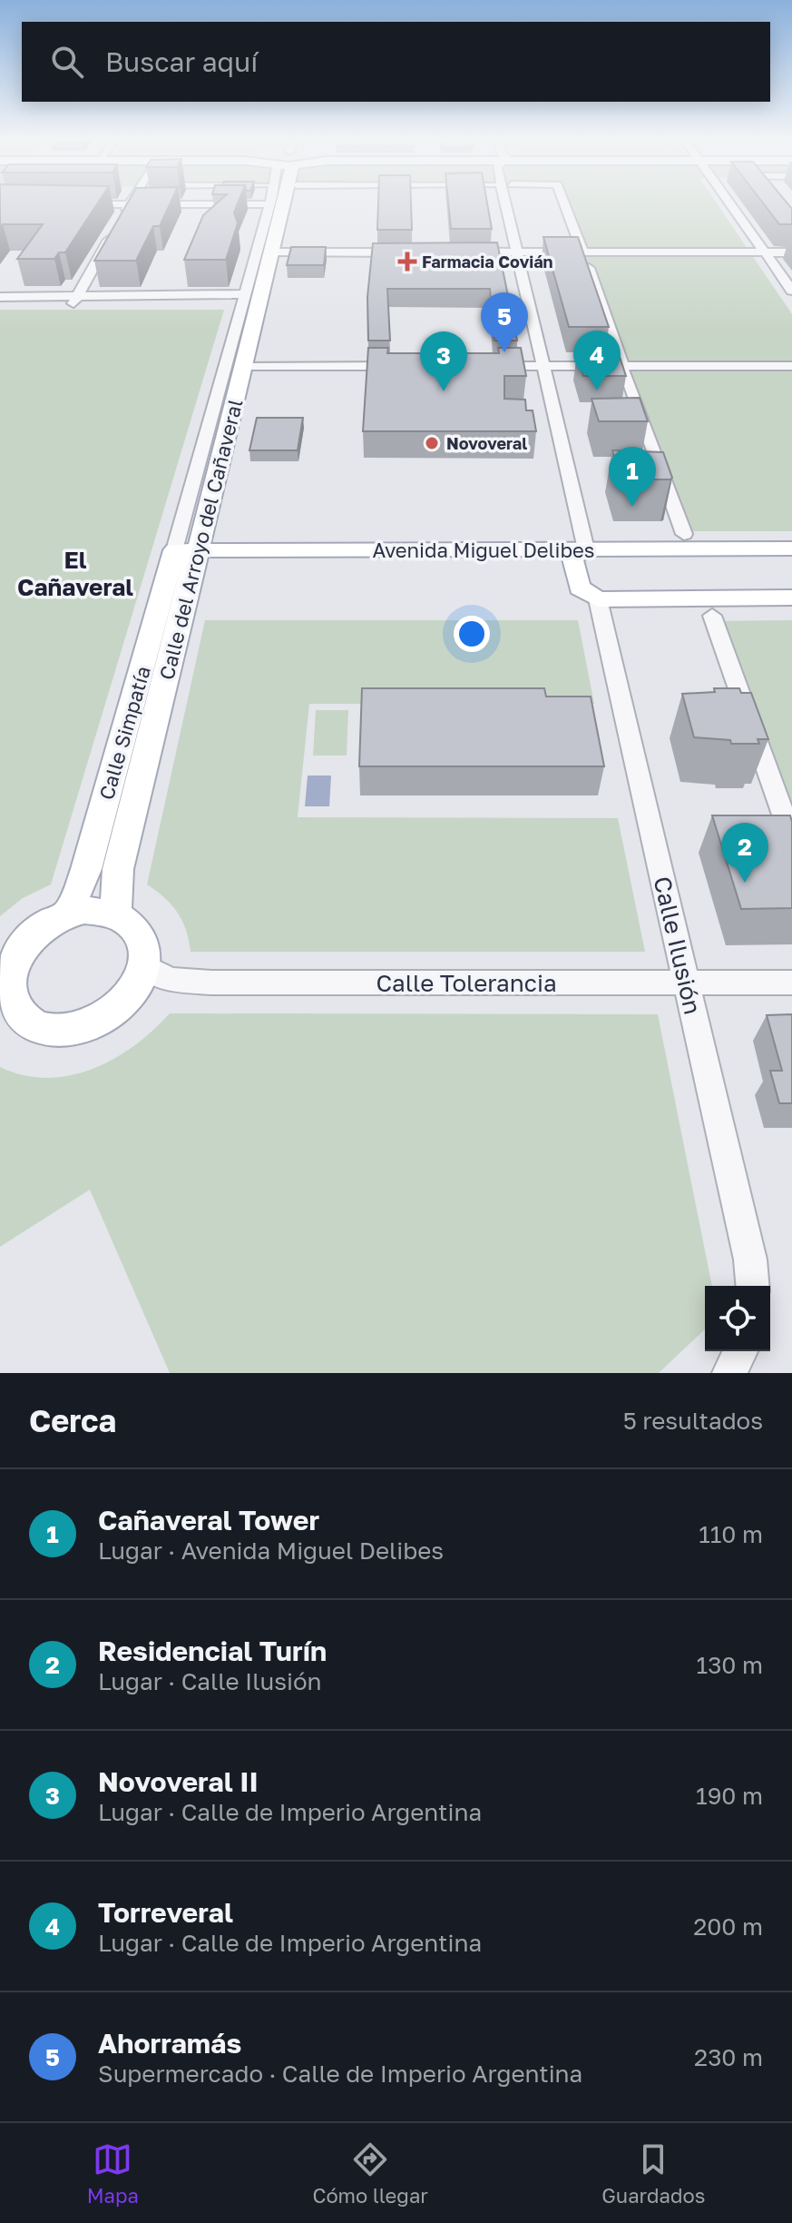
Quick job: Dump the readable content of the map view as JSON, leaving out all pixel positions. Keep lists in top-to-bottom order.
{
  "streets": {
    "main road": ["Calle del Arroyo del Cañaveral", "Avenida Miguel Delibes", "Calle Simpatía"],
    "street": ["Calle Ilusión", "Calle Tolerancia"]
  },
  "crossings": [
    ["Calle del Arroyo del Cañaveral", "Avenida Miguel Delibes"],
    ["Calle del Arroyo del Cañaveral", "Calle Simpatía"],
    ["Calle del Arroyo del Cañaveral", "Calle Tolerancia"],
    ["Avenida Miguel Delibes", "Calle Simpatía"],
    ["Calle Simpatía", "Calle Tolerancia"],
    ["Calle Ilusión", "Calle Tolerancia"]
  ],
  "districts": ["El Cañaveral"],
  "places": {
    "health": ["Farmacia Covián"],
    "other": ["Novoveral"]
  },
  "page": {
    "search": "Buscar aquí",
    "pins": [
      "5",
      "4",
      "3",
      "1",
      "2"
    ],
    "heading": ["Cerca", "5 resultados"],
    "list": [
      {
        "mark": "1",
        "name": "Cañaveral Tower",
        "note": "Lugar · Avenida Miguel Delibes",
        "value": "110 m"
      },
      {
        "mark": "2",
        "name": "Residencial Turín",
        "note": "Lugar · Calle Ilusión",
        "value": "130 m"
      },
      {
        "mark": "3",
        "name": "Novoveral II",
        "note": "Lugar · Calle de Imperio Argentina",
        "value": "190 m"
      },
      {
        "mark": "4",
        "name": "Torreveral",
        "note": "Lugar · Calle de Imperio Argentina",
        "value": "200 m"
      },
      {
        "mark": "5",
        "name": "Ahorramás",
        "note": "Supermercado · Calle de Imperio Argentina",
        "value": "230 m"
      }
    ],
    "nav": ["Mapa", "Cómo llegar", "Guardados"]
  }
}
